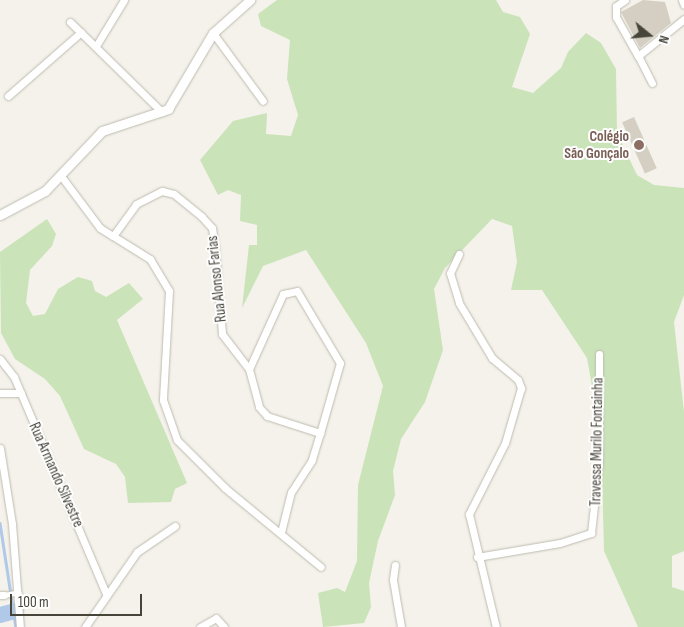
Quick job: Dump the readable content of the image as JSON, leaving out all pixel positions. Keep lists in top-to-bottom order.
{
  "streets": {
    "street": ["Rua Alonso Farias", "Travessa Murilo Fontainha", "Rua Armando Silvestre"]
  },
  "places": ["Colégio São Gonçalo"],
  "scale_bar": "100 m",
  "north": "right"
}
